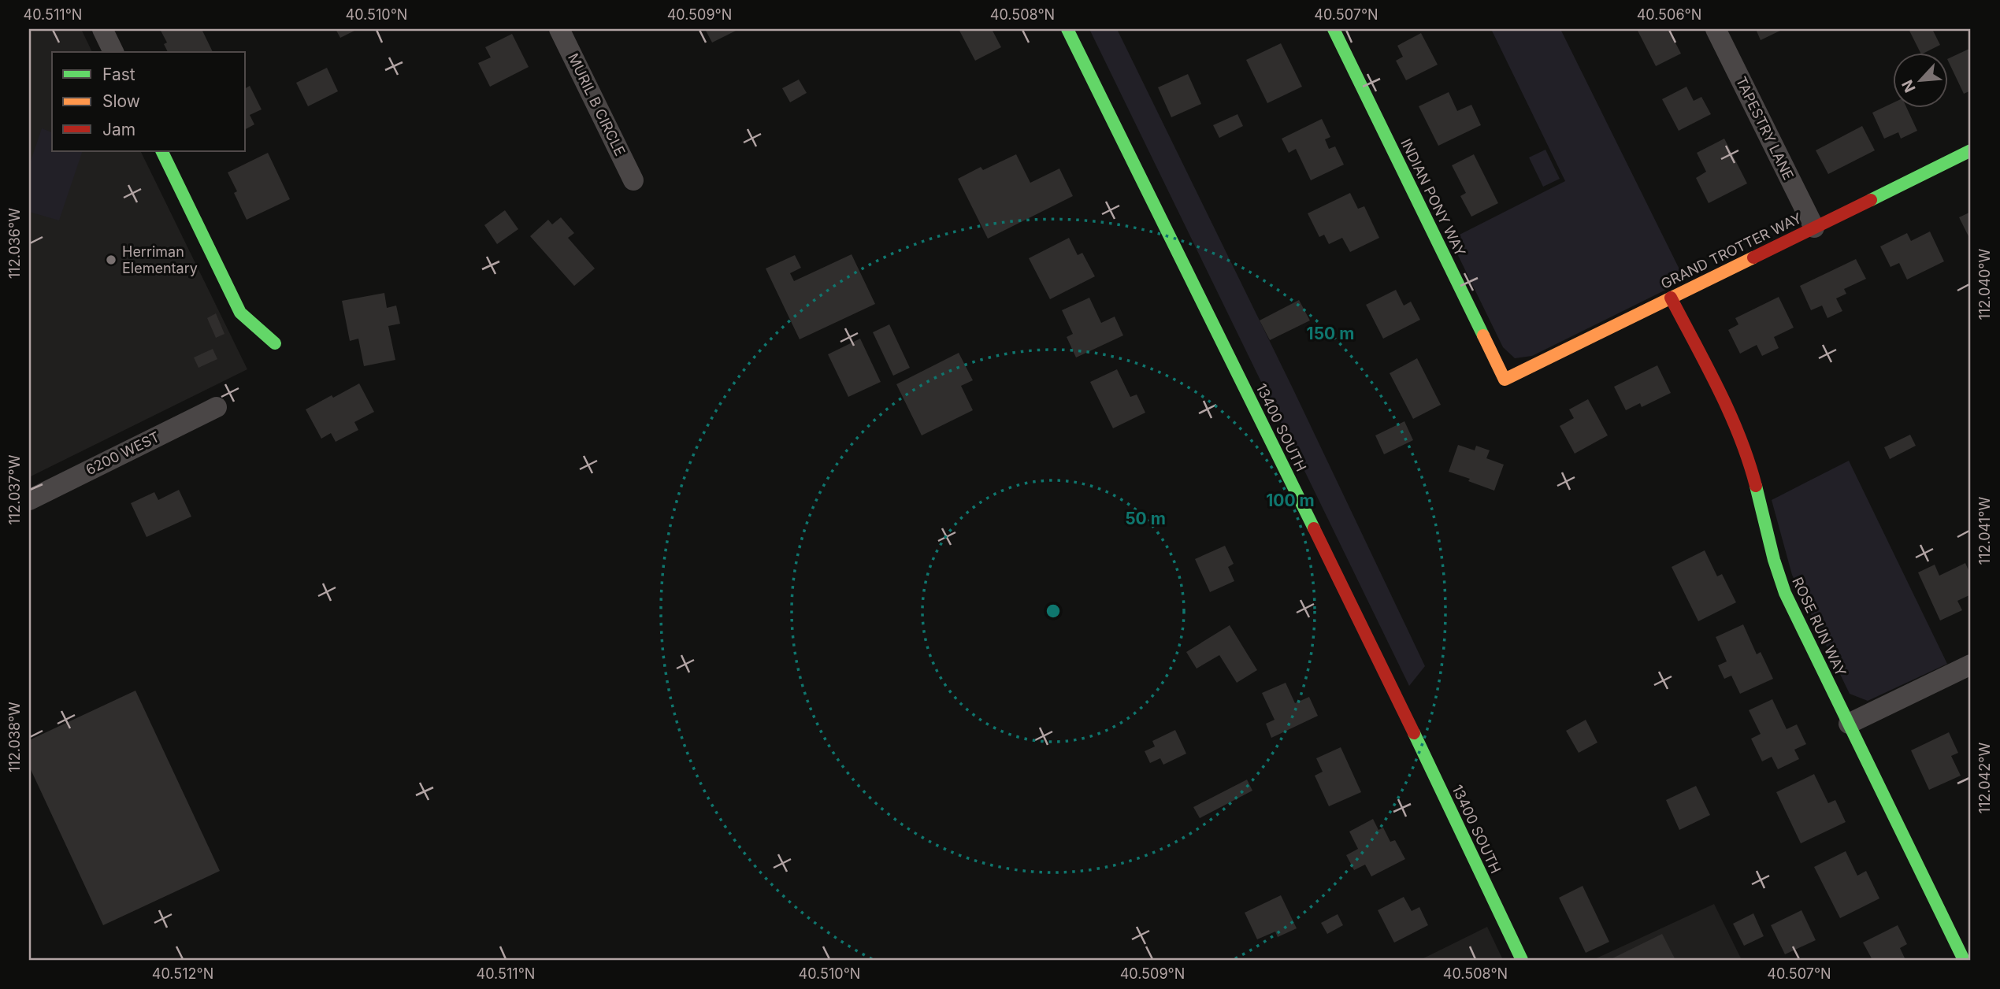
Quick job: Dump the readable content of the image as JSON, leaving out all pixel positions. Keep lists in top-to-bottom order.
{
  "streets": {
    "street": [
      "MURIL B CIRCLE",
      "TAPESTRY LANE",
      "INDIAN PONY WAY",
      "GRAND TROTTER WAY",
      "13400 SOUTH",
      "6200 WEST",
      "ROSE RUN WAY"
    ]
  },
  "crossings": [
    ["TAPESTRY LANE", "GRAND TROTTER WAY"],
    ["INDIAN PONY WAY", "GRAND TROTTER WAY"],
    ["GRAND TROTTER WAY", "ROSE RUN WAY"]
  ],
  "places": ["Herriman Elementary"],
  "legend": ["Fast", "Slow", "Jam"],
  "north": "bottom left",
  "coordinates": [
    "40.511°N",
    "40.510°N",
    "40.509°N",
    "40.508°N",
    "40.507°N",
    "40.506°N",
    "112.036°W",
    "112.040°W",
    "112.037°W",
    "112.041°W",
    "112.038°W",
    "112.042°W",
    "40.512°N"
  ],
  "rings": ["150 m", "100 m", "50 m"]
}
